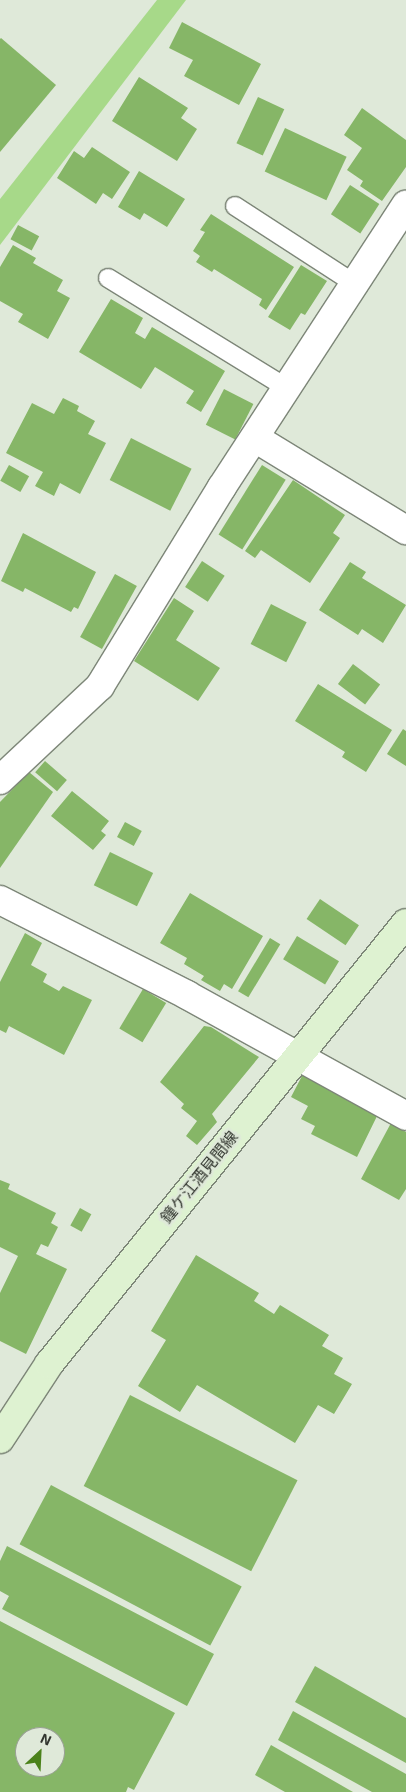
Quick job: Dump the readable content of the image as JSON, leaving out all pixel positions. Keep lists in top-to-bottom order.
{
  "streets": {
    "main road": ["鐘ケ江酒見間線"]
  },
  "north": "top right"
}
